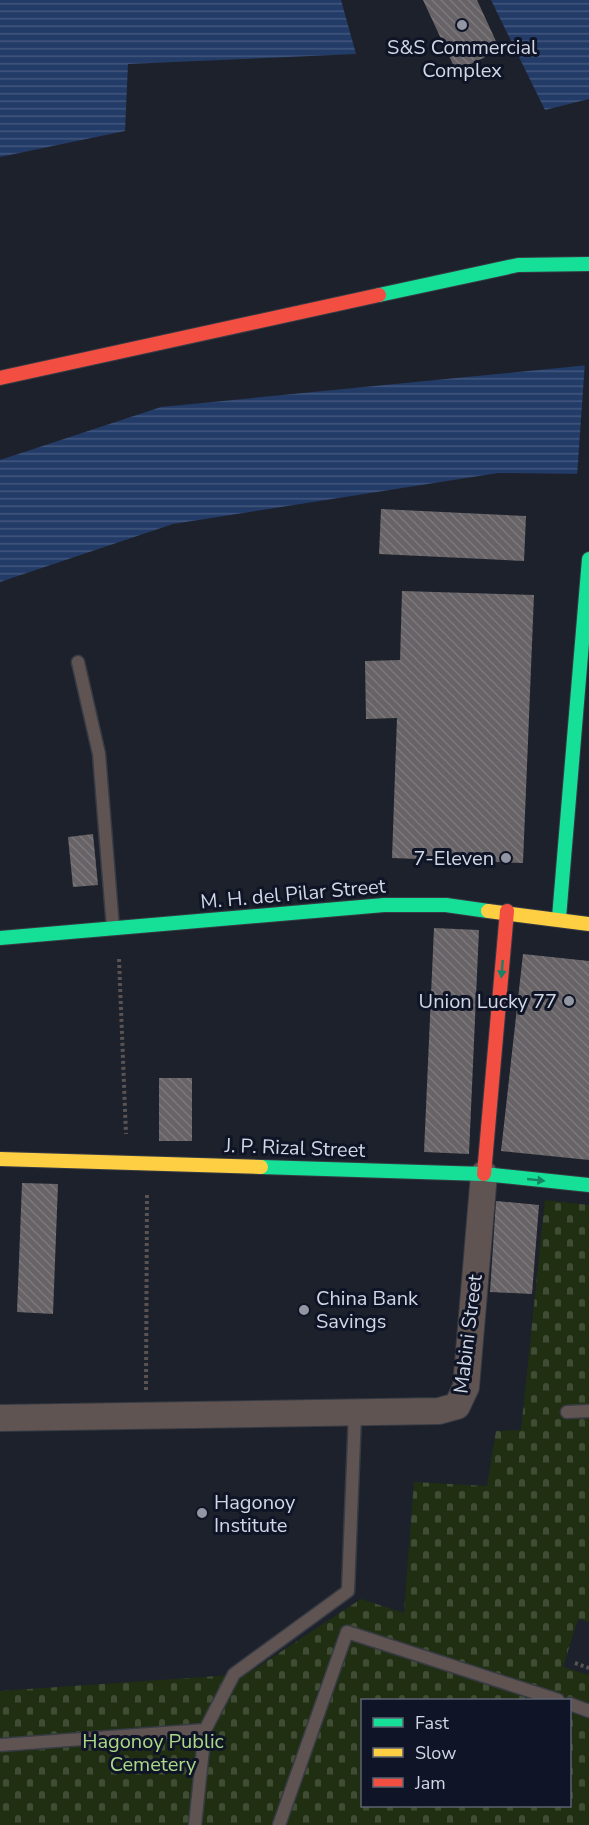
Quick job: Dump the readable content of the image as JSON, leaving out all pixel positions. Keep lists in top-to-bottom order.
{
  "streets": {
    "street": ["M. H. del Pilar Street", "J. P. Rizal Street", "Mabini Street"]
  },
  "crossings": [
    ["M. H. del Pilar Street", "Mabini Street"],
    ["J. P. Rizal Street", "Mabini Street"]
  ],
  "parks": ["Hagonoy Public Cemetery"],
  "places": [
    "S&S Commercial Complex",
    "7-Eleven",
    "Union Lucky 77",
    "China Bank Savings",
    "Hagonoy Institute"
  ],
  "legend": ["Fast", "Slow", "Jam"]
}
